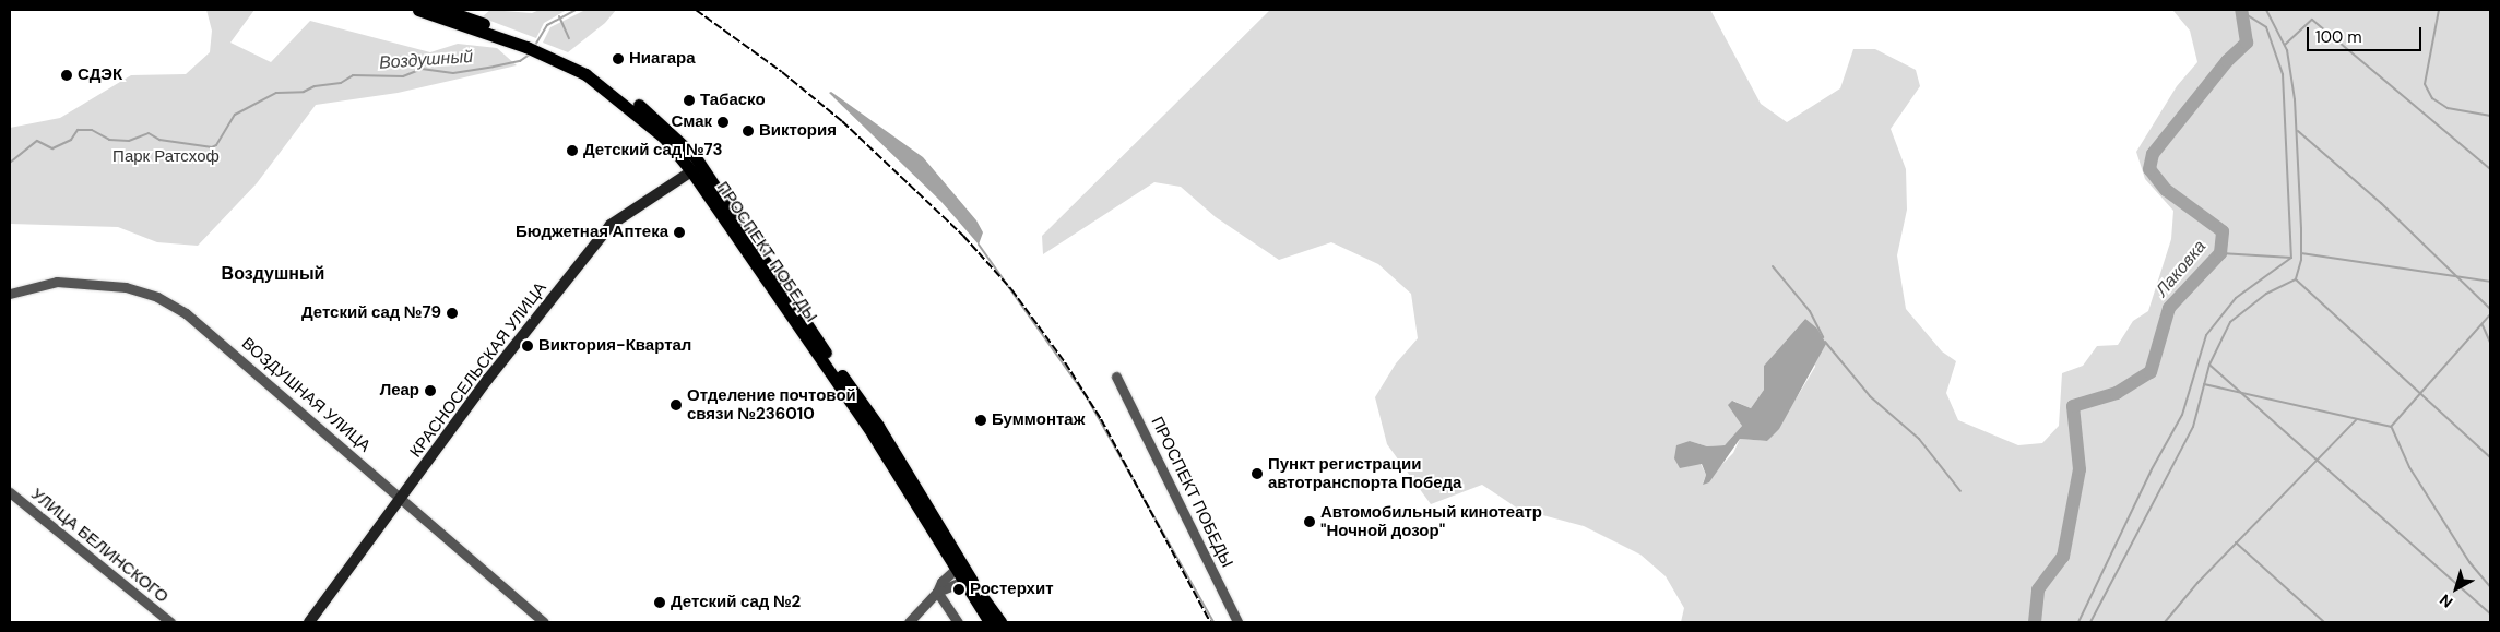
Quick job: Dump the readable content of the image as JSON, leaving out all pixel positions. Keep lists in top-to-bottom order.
{
  "streets": {
    "main road": ["ПРОСПЕКТ ПОБЕДЫ", "КРАСНОСЕЛЬСКАЯ УЛИЦА"],
    "street": ["ВОЗДУШНАЯ УЛИЦА", "УЛИЦА БЕЛИНСКОГО"]
  },
  "crossings": [
    ["ПРОСПЕКТ ПОБЕДЫ", "КРАСНОСЕЛЬСКАЯ УЛИЦА"],
    ["КРАСНОСЕЛЬСКАЯ УЛИЦА", "ВОЗДУШНАЯ УЛИЦА"]
  ],
  "districts": ["Воздушный"],
  "water": ["Воздушный", "Лаковка"],
  "parks": ["Парк Ратсхоф"],
  "places": [
    "Ниагара",
    "СДЭК",
    "Табаско",
    "Смак",
    "Виктория",
    "Детский сад №73",
    "Бюджетная Аптека",
    "Детский сад №79",
    "Виктория-Квартал",
    "Леар",
    "Отделение почтовой связи №236010",
    "Буммонтаж",
    "Пункт регистрации автотранспорта Победа",
    "Автомобильный кинотеатр \"Ночной дозор\"",
    "Ростерхит",
    "Детский сад №2"
  ],
  "scale_bar": "100 m",
  "north": "bottom left"
}
